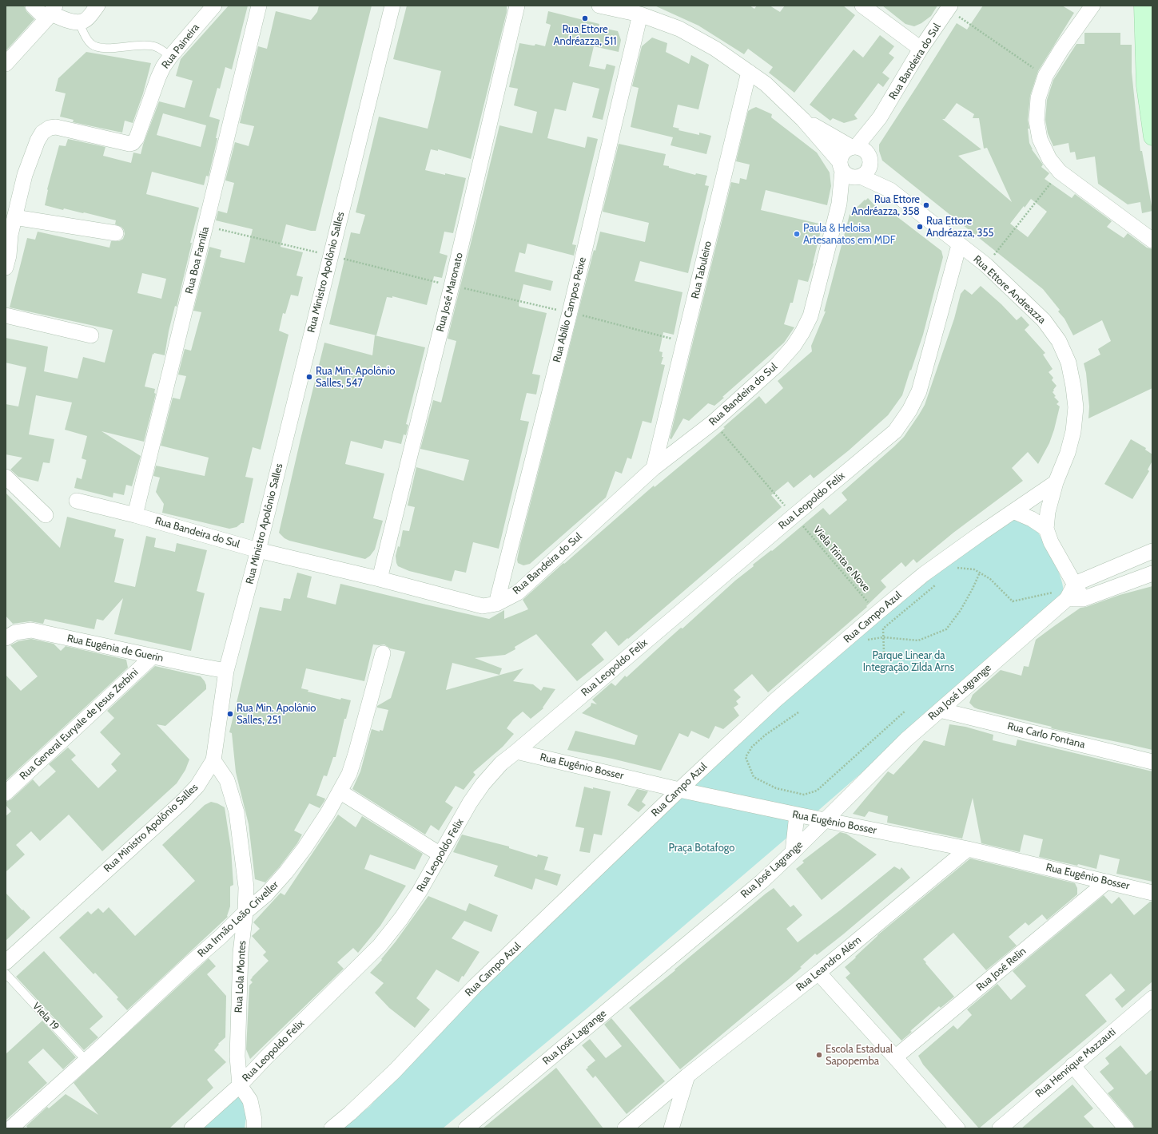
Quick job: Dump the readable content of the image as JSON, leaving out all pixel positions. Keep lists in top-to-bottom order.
{
  "streets": {
    "street": [
      "Rua Paineira",
      "Rua Bandeira do Sul",
      "Rua Boa Família",
      "Rua Tabuleiro",
      "Rua Ministro Apolônio Salles",
      "Rua Ettore Andreazza",
      "Rua José Maronato",
      "Rua Abílio Campos Peixe",
      "Rua Leopoldo Felix",
      "Rua Campo Azul",
      "Rua Eugênia de Guerin",
      "Rua José Lagrange",
      "Rua General Euryale de Jesus Zerbini",
      "Rua Carlo Fontana",
      "Rua Eugênio Bosser",
      "Rua Irmão Leão Criveller",
      "Rua Leandro Além",
      "Rua José Relin",
      "Rua Lola Montes",
      "Rua Henrique Mazzauti"
    ],
    "lane": ["Viela 19"],
    "path": ["Viela Trinta e Nove"]
  },
  "crossings": [
    ["Rua Bandeira do Sul", "Rua Boa Família"],
    ["Rua Bandeira do Sul", "Rua Tabuleiro"],
    ["Rua Bandeira do Sul", "Rua Ministro Apolônio Salles"],
    ["Rua Bandeira do Sul", "Rua Ettore Andreazza"],
    ["Rua Bandeira do Sul", "Rua José Maronato"],
    ["Rua Bandeira do Sul", "Rua Abílio Campos Peixe"],
    ["Rua Bandeira do Sul", "Viela Trinta e Nove"],
    ["Rua Tabuleiro", "Rua Ettore Andreazza"],
    ["Rua Ministro Apolônio Salles", "Rua Eugênia de Guerin"],
    ["Rua Ministro Apolônio Salles", "Rua Lola Montes"],
    ["Rua Ettore Andreazza", "Rua Abílio Campos Peixe"],
    ["Rua Ettore Andreazza", "Rua Leopoldo Felix"],
    ["Rua Ettore Andreazza", "Rua Campo Azul"],
    ["Rua Leopoldo Felix", "Viela Trinta e Nove"],
    ["Rua Leopoldo Felix", "Rua Eugênio Bosser"],
    ["Rua Leopoldo Felix", "Rua Lola Montes"],
    ["Viela Trinta e Nove", "Rua Campo Azul"],
    ["Rua Campo Azul", "Rua Eugênio Bosser"],
    ["Rua Eugênia de Guerin", "Rua General Euryale de Jesus Zerbini"],
    ["Rua José Lagrange", "Rua Carlo Fontana"],
    ["Rua José Lagrange", "Rua Eugênio Bosser"],
    ["Rua Eugênio Bosser", "Rua Leandro Além"],
    ["Rua Eugênio Bosser", "Rua José Relin"],
    ["Rua Irmão Leão Criveller", "Rua Lola Montes"],
    ["Rua Irmão Leão Criveller", "Viela 19"]
  ],
  "parks": ["Parque Linear da Integração Zilda Arns", "Praça Botafogo"],
  "places": [
    "Rua Ettore Andréazza, 511",
    "Rua Ettore Andréazza, 358",
    "Rua Ettore Andréazza, 355",
    "Paula & Heloisa Artesanatos em MDF",
    "Rua Min. Apolônio Salles, 547",
    "Rua Min. Apolônio Salles, 251",
    "Escola Estadual Sapopemba"
  ]
}
